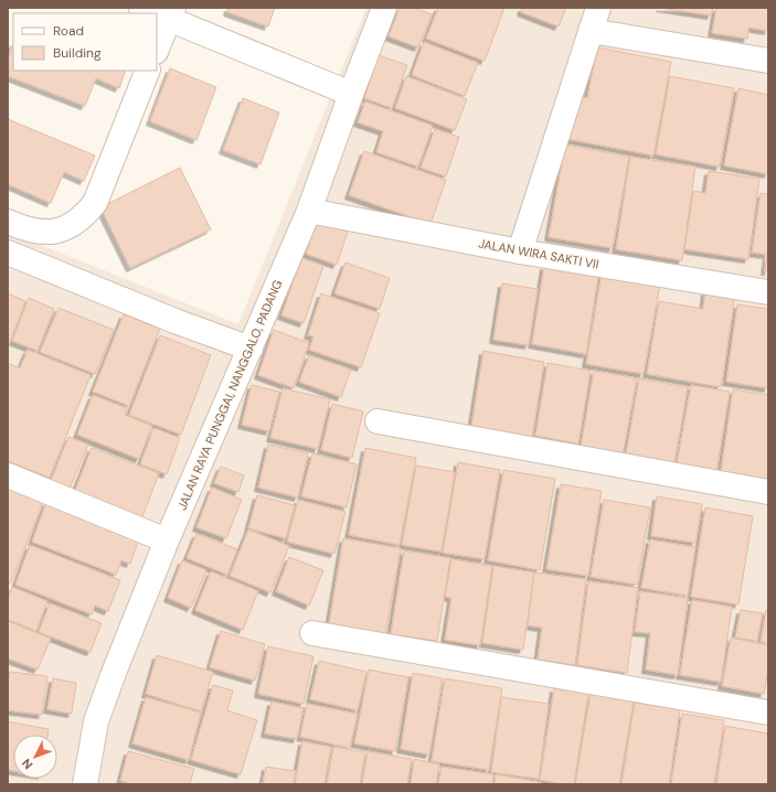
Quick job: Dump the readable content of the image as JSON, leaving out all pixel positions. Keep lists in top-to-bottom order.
{
  "streets": {
    "street": ["JALAN WIRA SAKTI VII", "JALAN RAYA PUNGGAI, NANGGALO, PADANG"]
  },
  "crossings": [
    ["JALAN WIRA SAKTI VII", "JALAN RAYA PUNGGAI, NANGGALO, PADANG"]
  ],
  "legend": ["Road", "Building"],
  "north": "bottom left"
}
